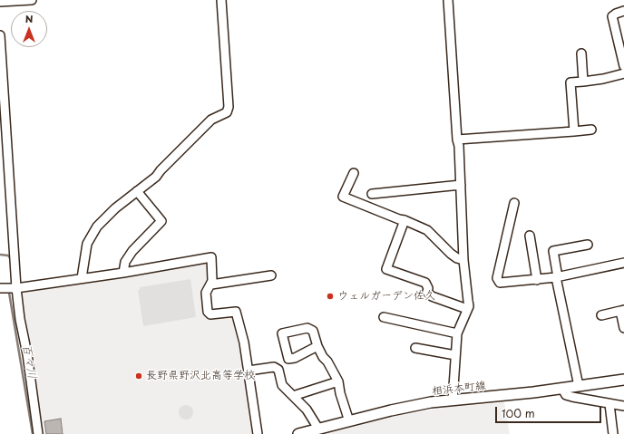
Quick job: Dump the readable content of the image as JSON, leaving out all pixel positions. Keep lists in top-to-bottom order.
{
  "streets": {
    "main road": ["相浜本町線"]
  },
  "water": ["百々川"],
  "places": ["ウェルガーデン佐久", "長野県野沢北高等学校"],
  "scale_bar": "100 m",
  "north": "top"
}
